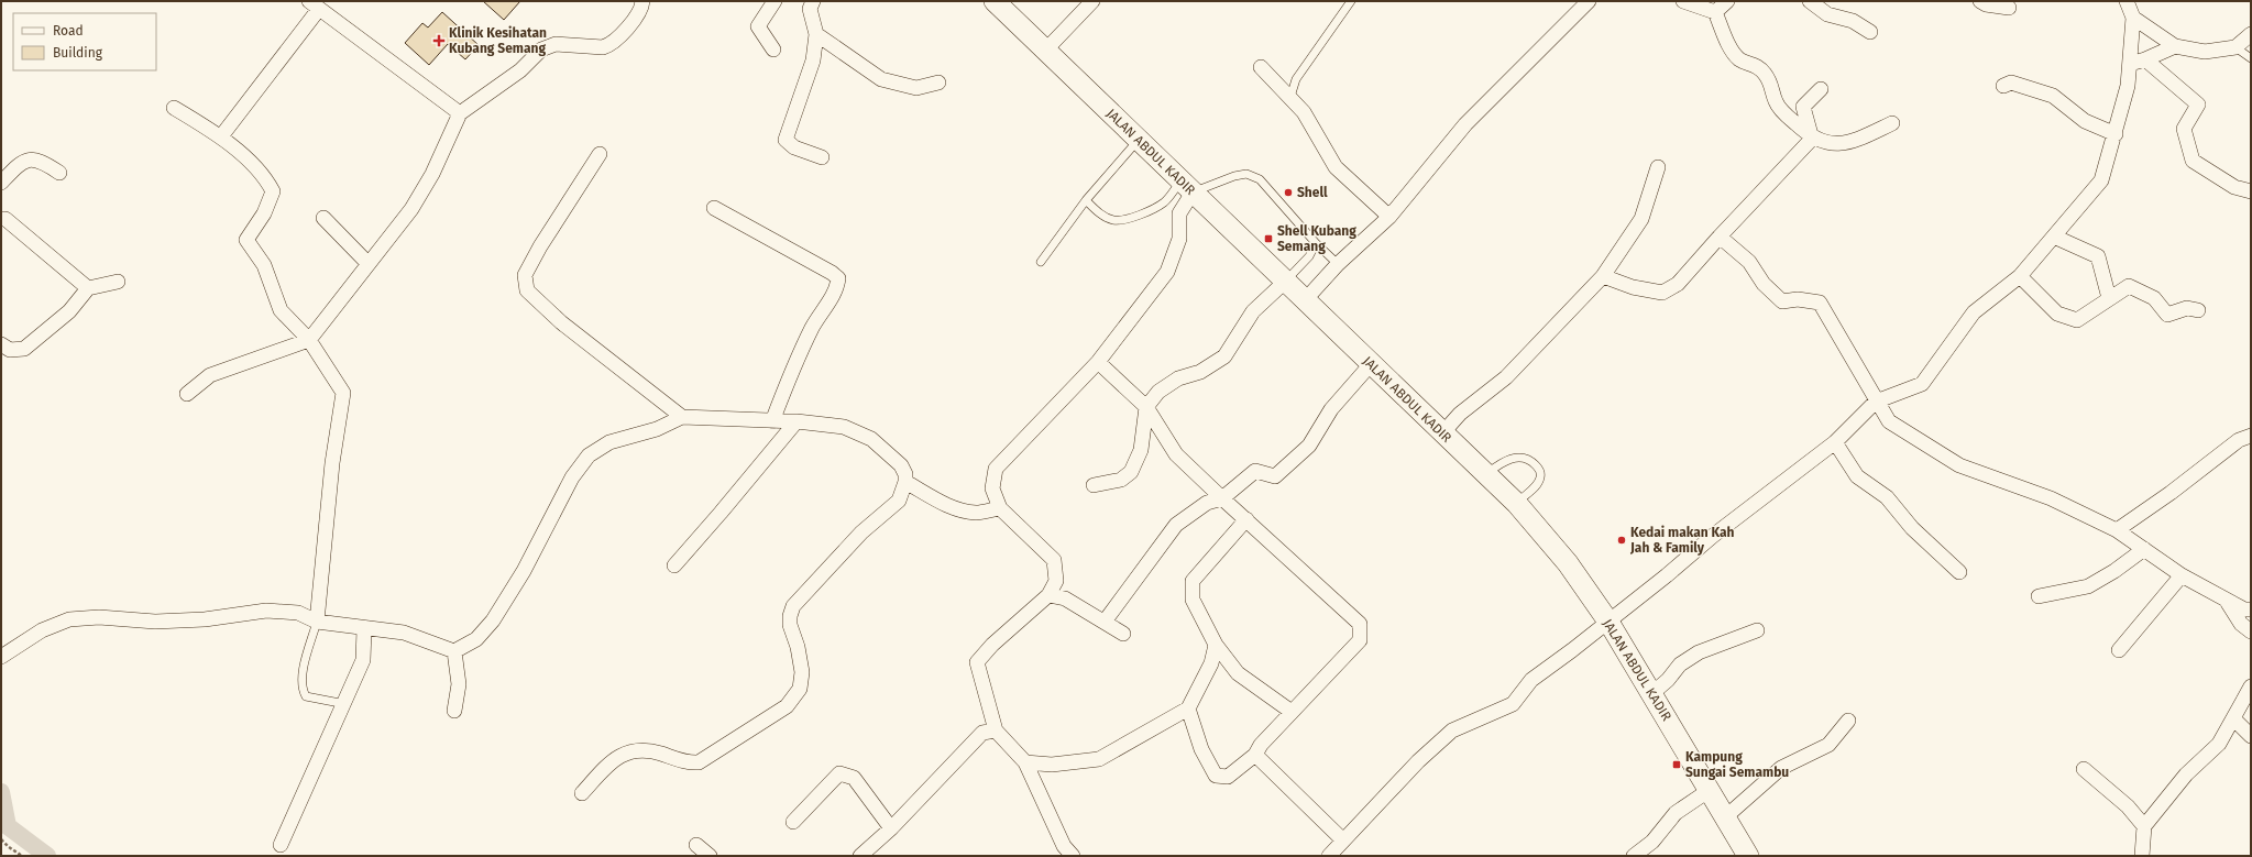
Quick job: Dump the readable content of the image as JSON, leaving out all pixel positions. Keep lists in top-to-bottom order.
{
  "streets": {
    "main road": ["JALAN ABDUL KADIR"]
  },
  "places": {
    "health": ["Klinik Kesihatan Kubang Semang"],
    "other": ["Shell", "Kedai makan Kah Jah & Family"],
    "transit": ["Shell Kubang Semang", "Kampung Sungai Semambu"]
  },
  "legend": ["Road", "Building"]
}
